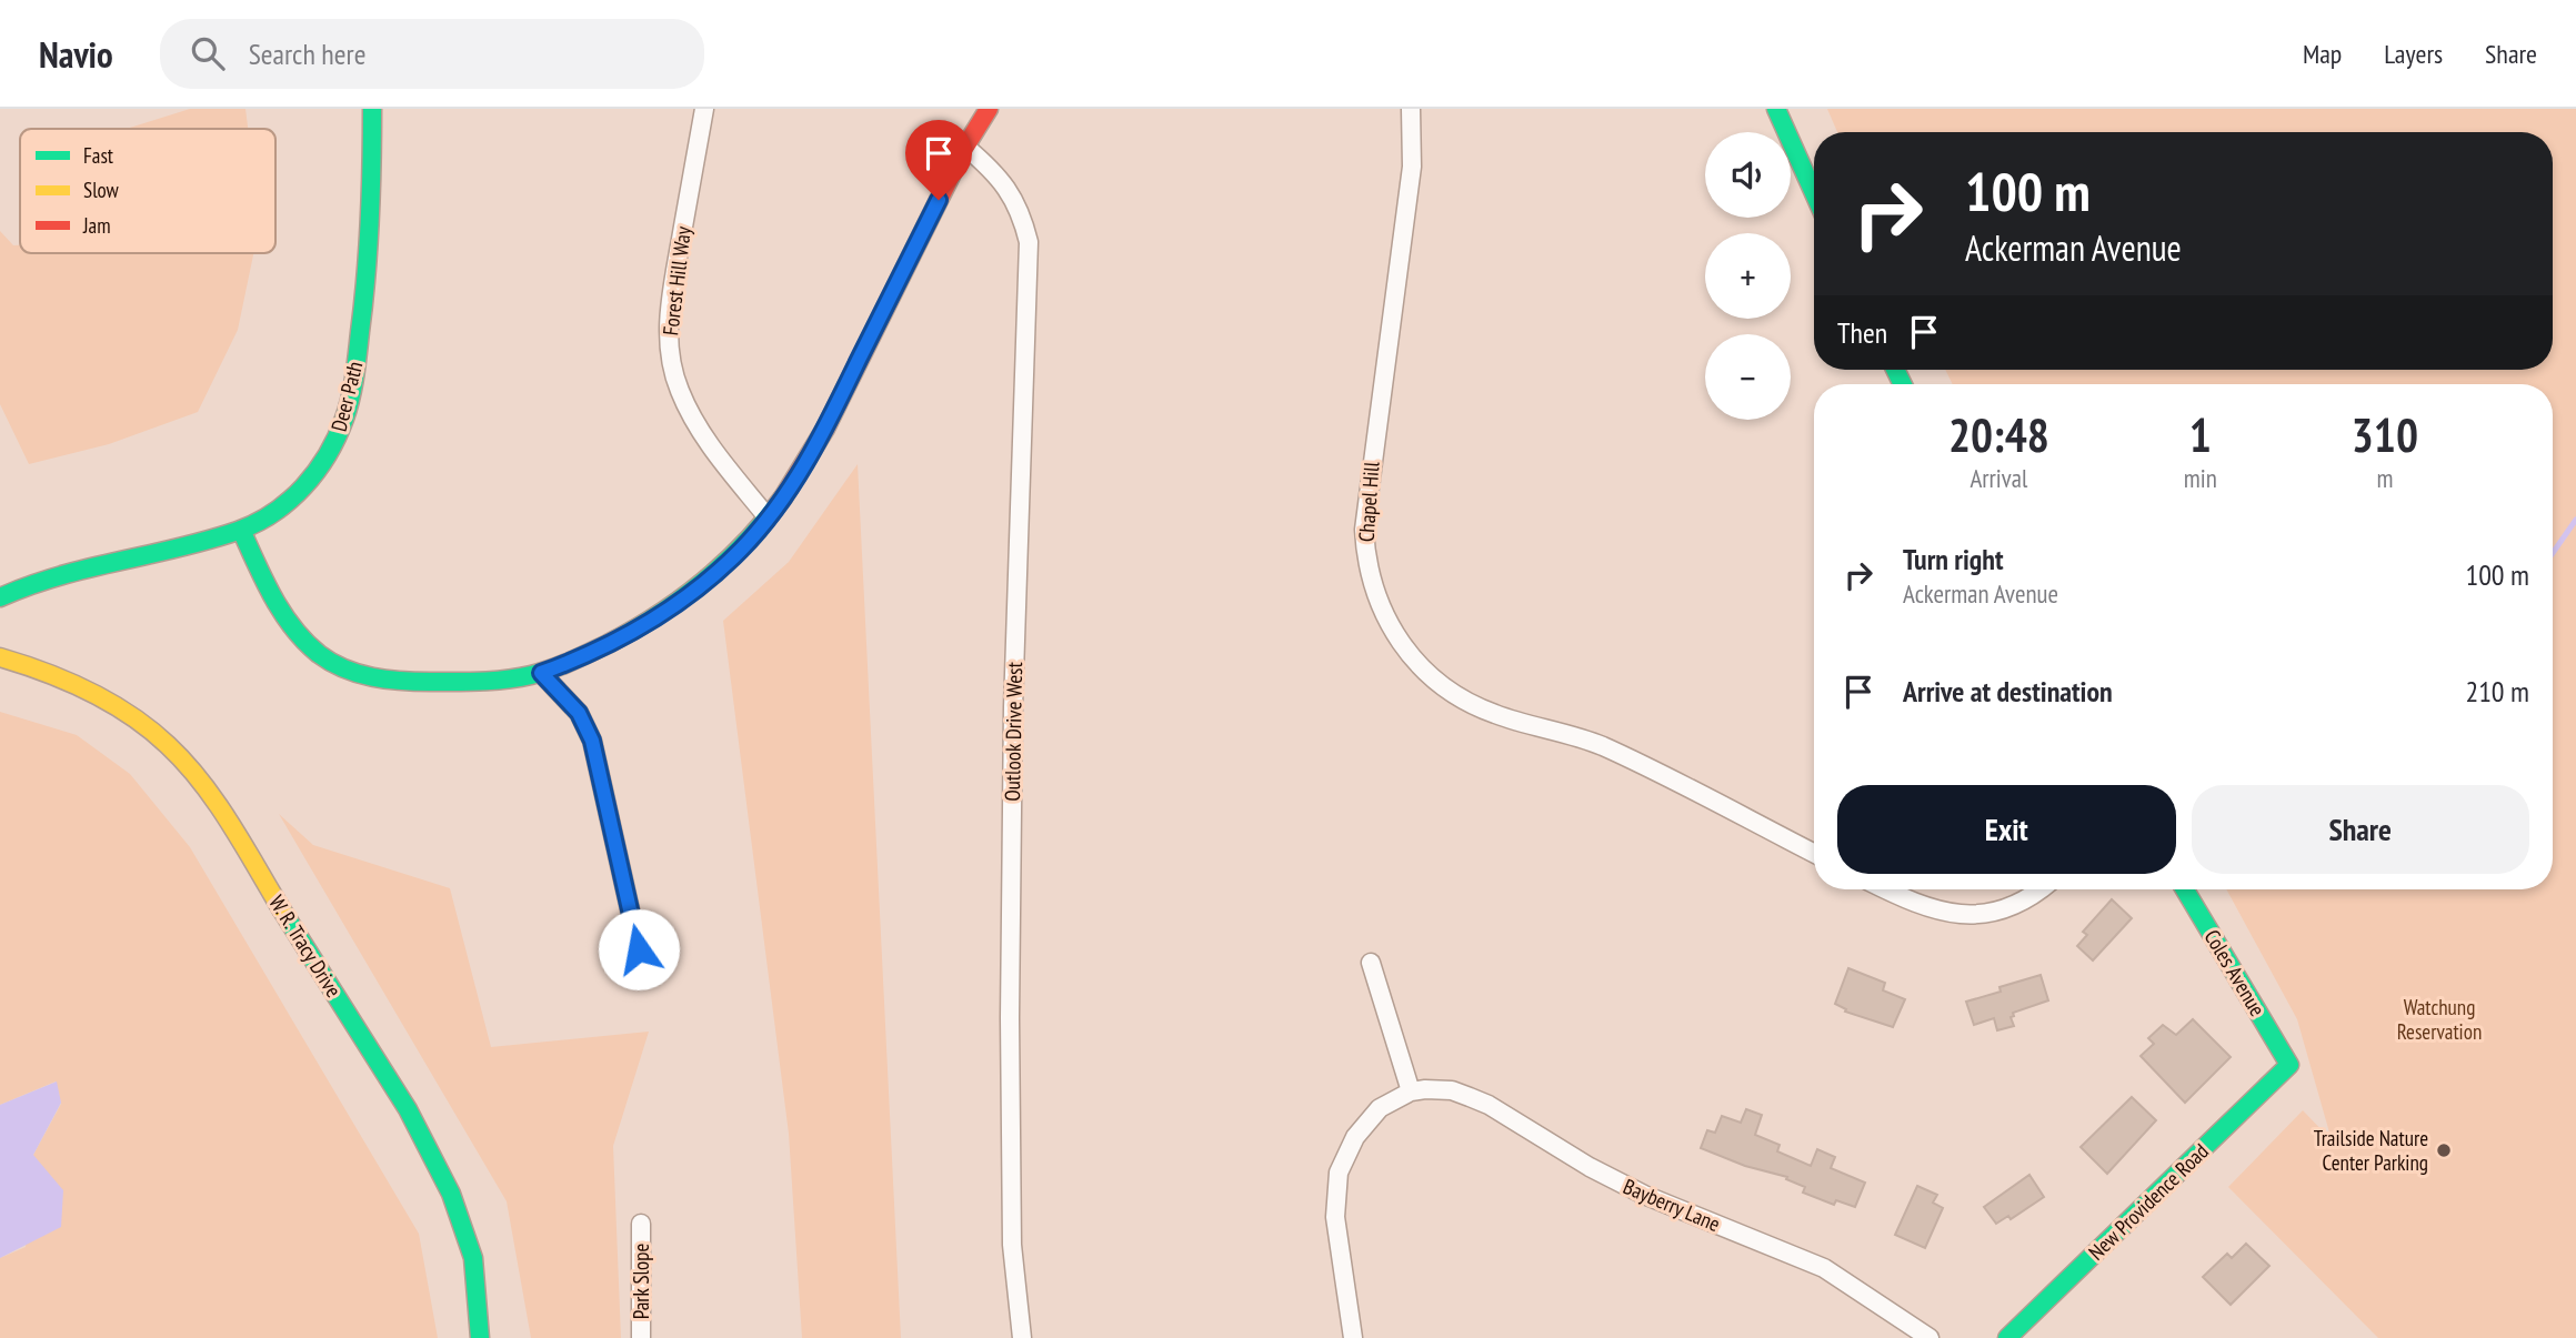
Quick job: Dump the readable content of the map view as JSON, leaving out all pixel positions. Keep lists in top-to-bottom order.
{
  "streets": {
    "street": [
      "Forest Hill Way",
      "Deer Path",
      "Chapel Hill",
      "Outlook Drive West",
      "W. R. Tracy Drive",
      "Coles Avenue",
      "New Providence Road",
      "Bayberry Lane",
      "Park Slope"
    ]
  },
  "crossings": [
    ["Coles Avenue", "New Providence Road"]
  ],
  "parks": ["Watchung Reservation"],
  "places": ["Trailside Nature Center Parking"],
  "legend": ["Fast", "Slow", "Jam"],
  "page": {
    "header": "Navio",
    "search": "Search here",
    "nav": ["Map", "Layers", "Share"],
    "map_buttons": ["+", "−"],
    "turn": ["100 m", "Ackerman Avenue"],
    "then": "Then",
    "eta": [
      "20:48",
      "Arrival",
      "1",
      "min",
      "310",
      "m"
    ],
    "list": [
      {
        "name": "Turn right",
        "note": "Ackerman Avenue",
        "value": "100 m"
      },
      {
        "name": "Arrive at destination",
        "value": "210 m"
      }
    ],
    "buttons": ["Exit", "Share"]
  }
}
